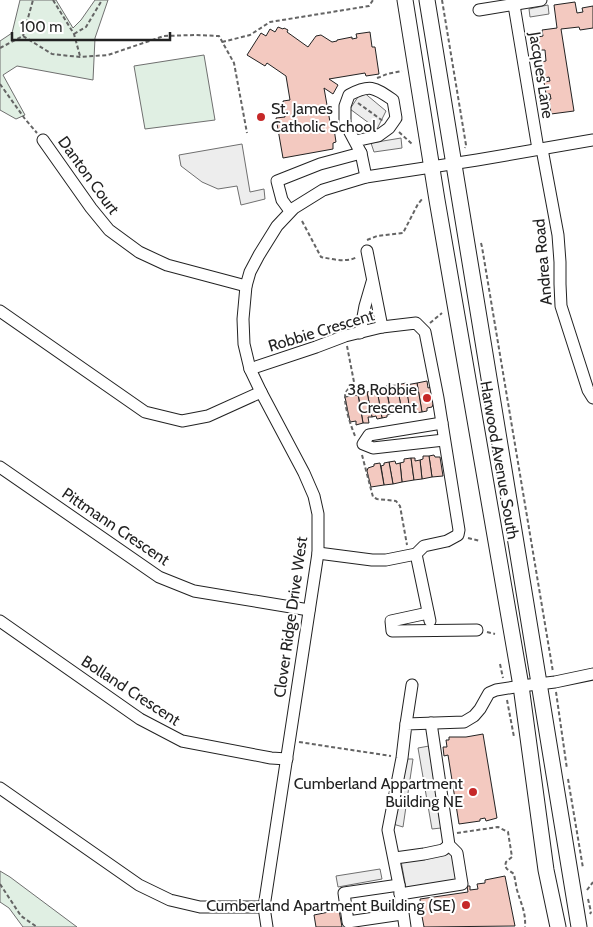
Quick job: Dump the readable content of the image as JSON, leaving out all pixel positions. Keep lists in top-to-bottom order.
{
  "streets": {
    "main road": ["Harwood Avenue South"],
    "street": [
      "Jacques Lane",
      "Danton Court",
      "Andrea Road",
      "Robbie Crescent",
      "Pittmann Crescent",
      "Clover Ridge Drive West",
      "Bolland Crescent"
    ]
  },
  "crossings": [
    ["Jacques Lane", "Andrea Road"],
    ["Jacques Lane", "Clover Ridge Drive West"],
    ["Danton Court", "Clover Ridge Drive West"],
    ["Andrea Road", "Clover Ridge Drive West"],
    ["Robbie Crescent", "Clover Ridge Drive West"],
    ["Harwood Avenue South", "Clover Ridge Drive West"],
    ["Pittmann Crescent", "Clover Ridge Drive West"],
    ["Clover Ridge Drive West", "Bolland Crescent"]
  ],
  "places": [
    "St. James Catholic School",
    "38 Robbie Crescent",
    "Cumberland Appartment Building NE",
    "Cumberland Apartment Building (SE)"
  ],
  "scale_bar": "100 m"
}
